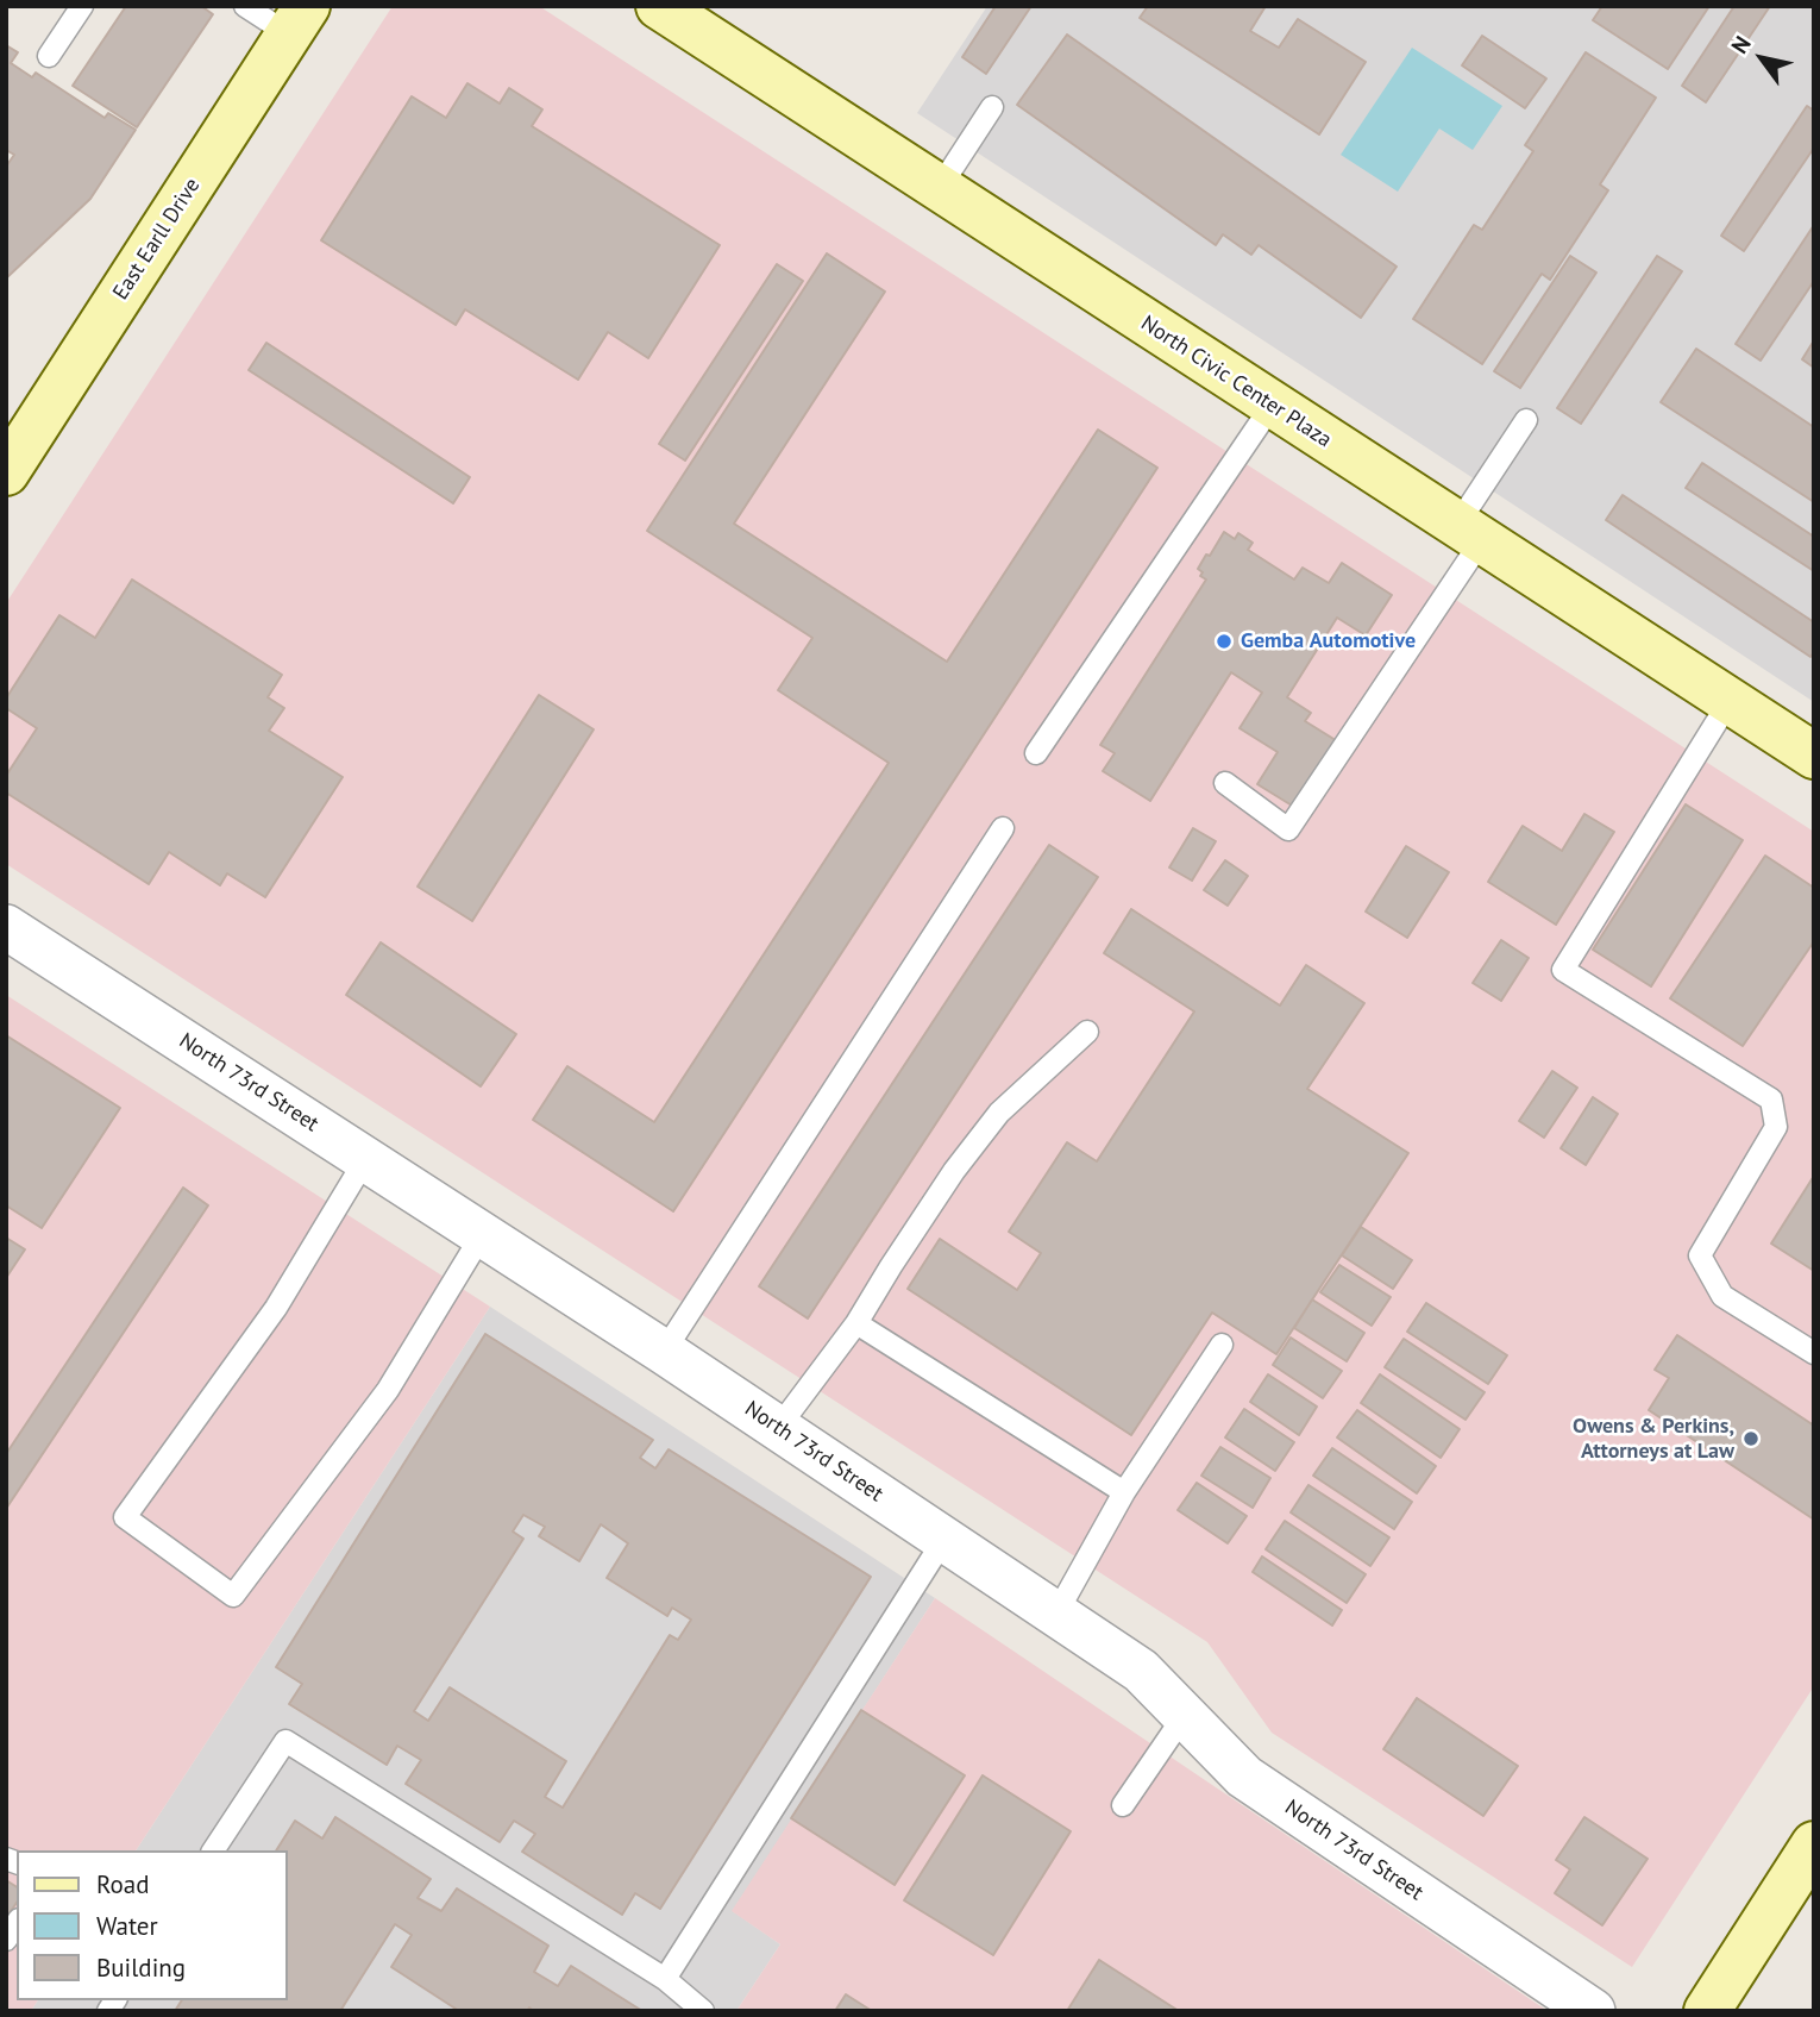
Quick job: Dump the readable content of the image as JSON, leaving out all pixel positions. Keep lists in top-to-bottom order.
{
  "streets": {
    "street": ["East Earll Drive", "North Civic Center Plaza", "North 73rd Street"]
  },
  "places": ["Gemba Automotive", "Owens & Perkins, Attorneys at Law"],
  "legend": ["Road", "Water", "Building"],
  "north": "top left"
}
